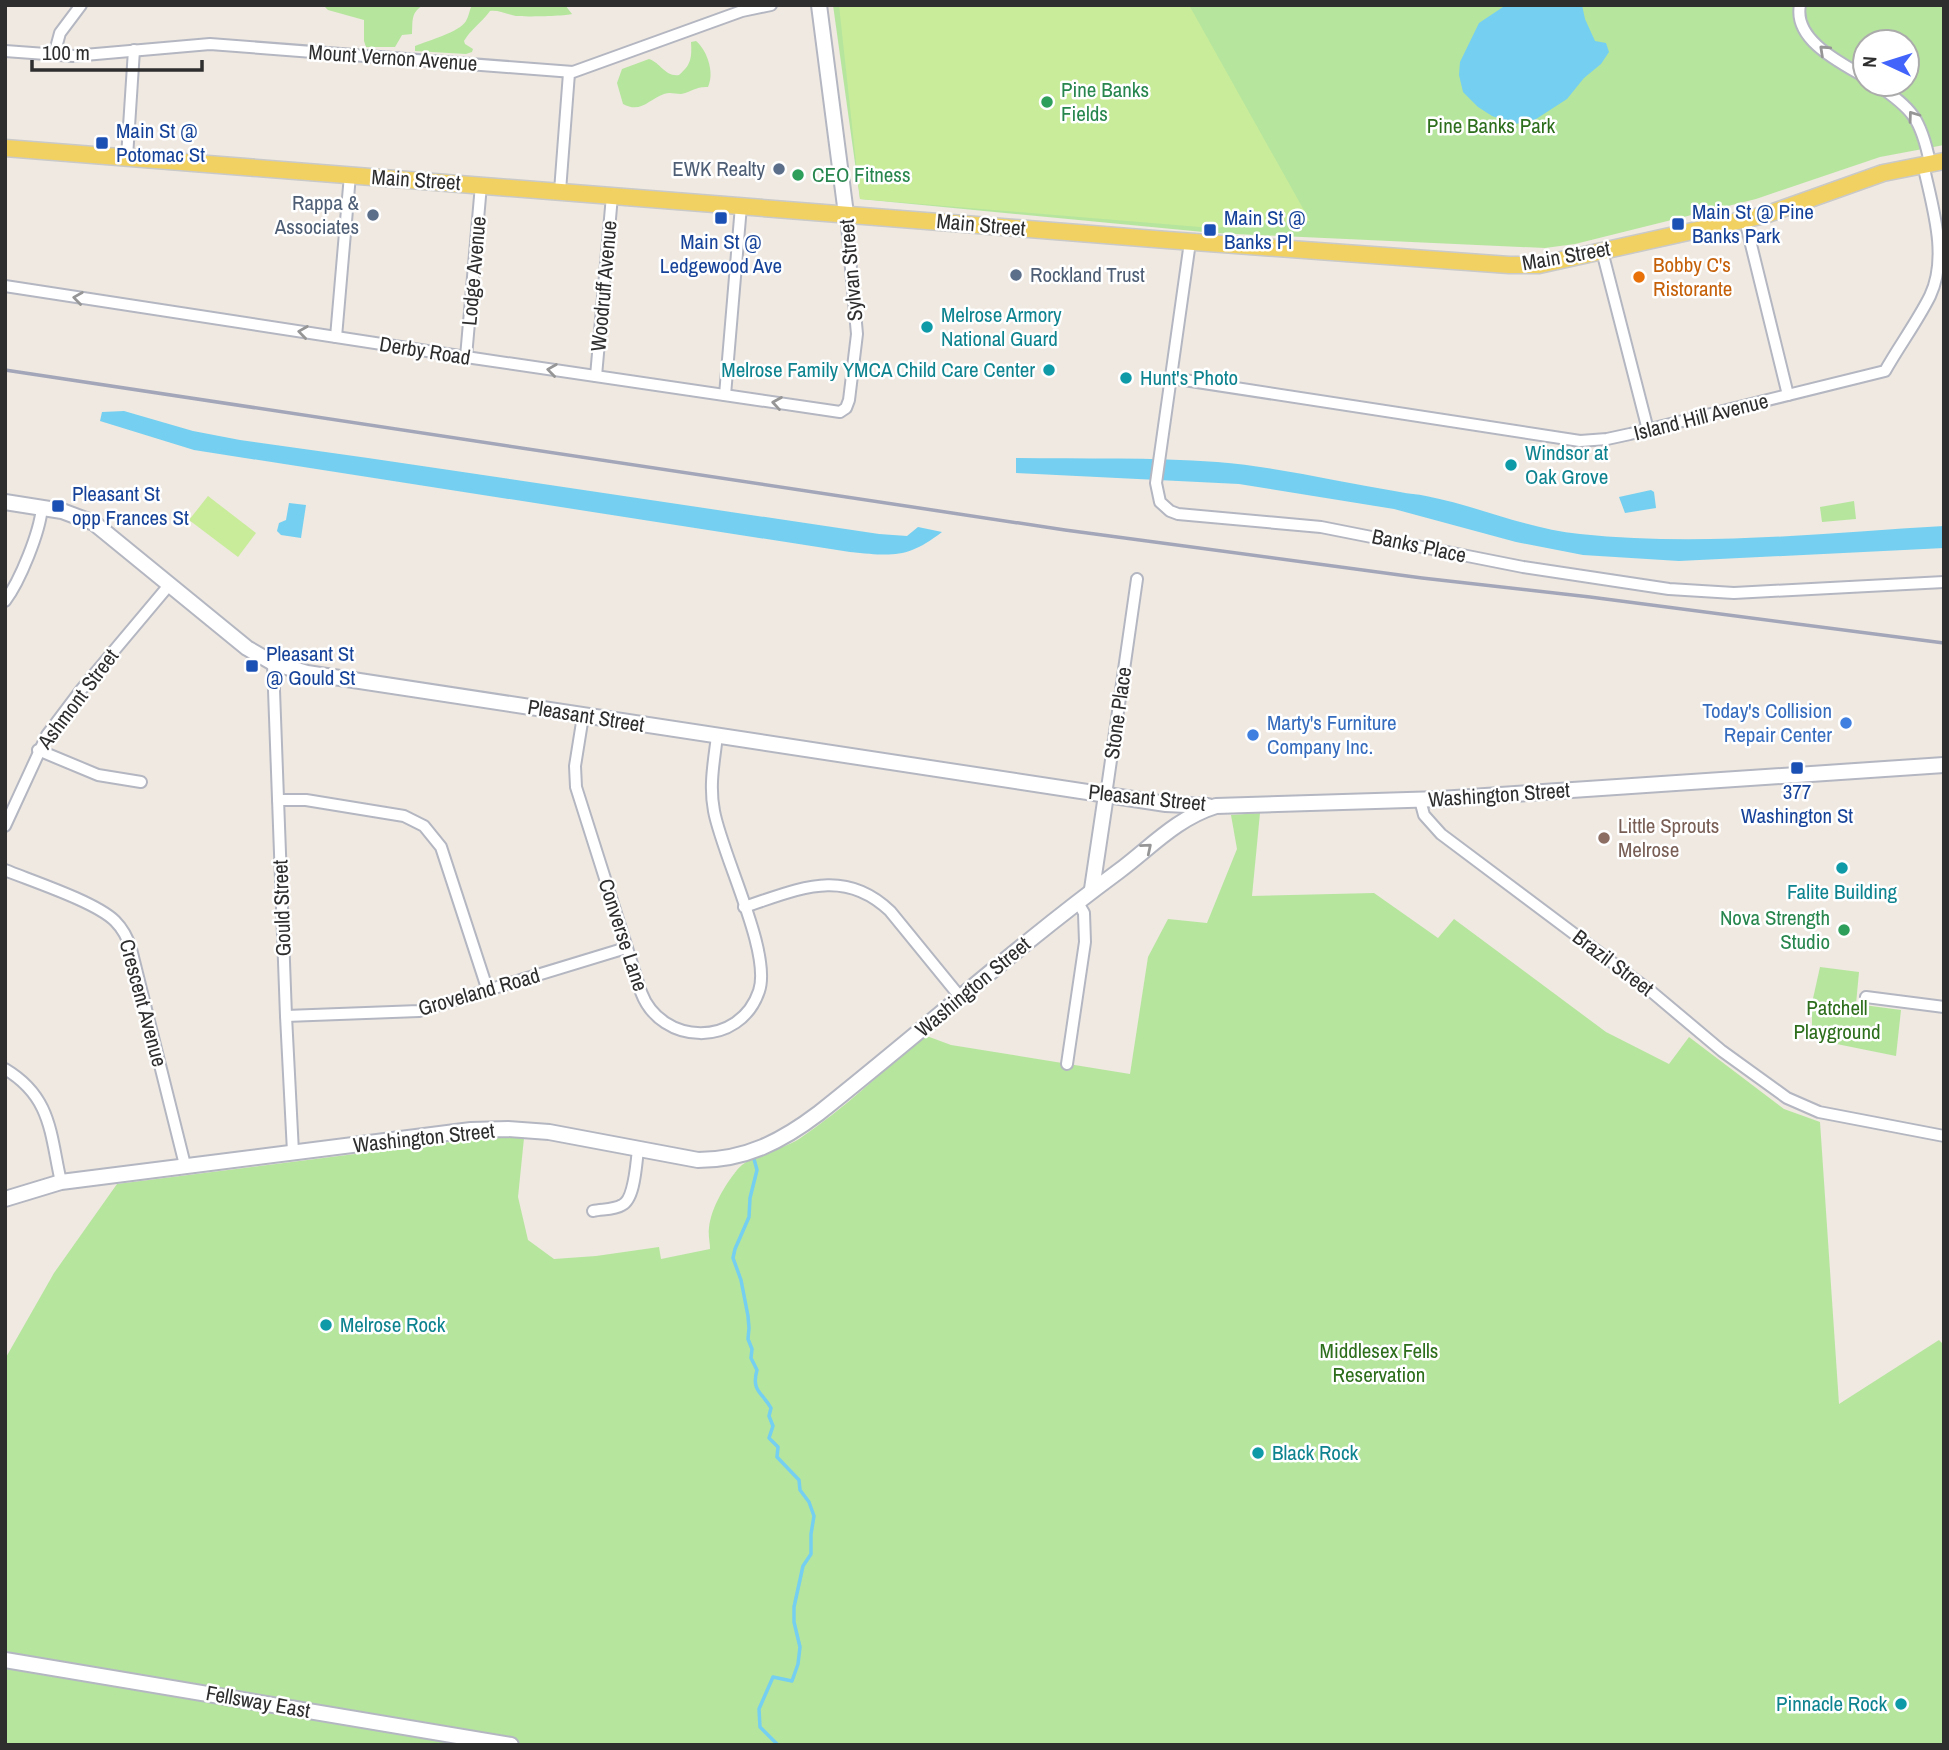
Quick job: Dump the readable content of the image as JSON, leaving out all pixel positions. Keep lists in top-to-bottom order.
{
  "streets": {
    "main road": [
      "Main Street",
      "Sylvan Street",
      "Stone Place",
      "Pleasant Street",
      "Washington Street",
      "Fellsway East"
    ],
    "street": [
      "Mount Vernon Avenue",
      "Lodge Avenue",
      "Woodruff Avenue",
      "Derby Road",
      "Island Hill Avenue",
      "Banks Place",
      "Ashmont Street",
      "Gould Street",
      "Converse Lane",
      "Brazil Street",
      "Groveland Road",
      "Crescent Avenue"
    ]
  },
  "crossings": [
    ["Main Street", "Sylvan Street"],
    ["Main Street", "Lodge Avenue"],
    ["Main Street", "Woodruff Avenue"],
    ["Main Street", "Island Hill Avenue"],
    ["Main Street", "Banks Place"],
    ["Sylvan Street", "Derby Road"],
    ["Lodge Avenue", "Derby Road"],
    ["Woodruff Avenue", "Derby Road"],
    ["Island Hill Avenue", "Banks Place"],
    ["Ashmont Street", "Pleasant Street"],
    ["Stone Place", "Pleasant Street"],
    ["Stone Place", "Washington Street"],
    ["Pleasant Street", "Washington Street"],
    ["Pleasant Street", "Gould Street"],
    ["Pleasant Street", "Converse Lane"],
    ["Washington Street", "Gould Street"],
    ["Washington Street", "Brazil Street"],
    ["Washington Street", "Crescent Avenue"],
    ["Gould Street", "Groveland Road"],
    ["Converse Lane", "Groveland Road"]
  ],
  "one_way": ["Derby Road"],
  "parks": ["Pine Banks Park", "Patchell Playground", "Middlesex Fells Reservation"],
  "places": {
    "other": [
      "Pine Banks Fields",
      "EWK Realty",
      "CEO Fitness",
      "Rappa & Associates",
      "Rockland Trust",
      "Bobby C's Ristorante",
      "Melrose Armory National Guard",
      "Melrose Family YMCA Child Care Center",
      "Hunt's Photo",
      "Windsor at Oak Grove",
      "Today's Collision Repair Center",
      "Marty's Furniture Company Inc.",
      "Little Sprouts Melrose",
      "Falite Building",
      "Nova Strength Studio",
      "Melrose Rock",
      "Black Rock",
      "Pinnacle Rock"
    ],
    "transit": [
      "Main St @ Potomac St",
      "Main St @ Ledgewood Ave",
      "Main St @ Pine Banks Park",
      "Main St @ Banks Pl",
      "Pleasant St opp Frances St",
      "Pleasant St @ Gould St",
      "377 Washington St"
    ]
  },
  "scale_bar": "100 m",
  "north": "left"
}
